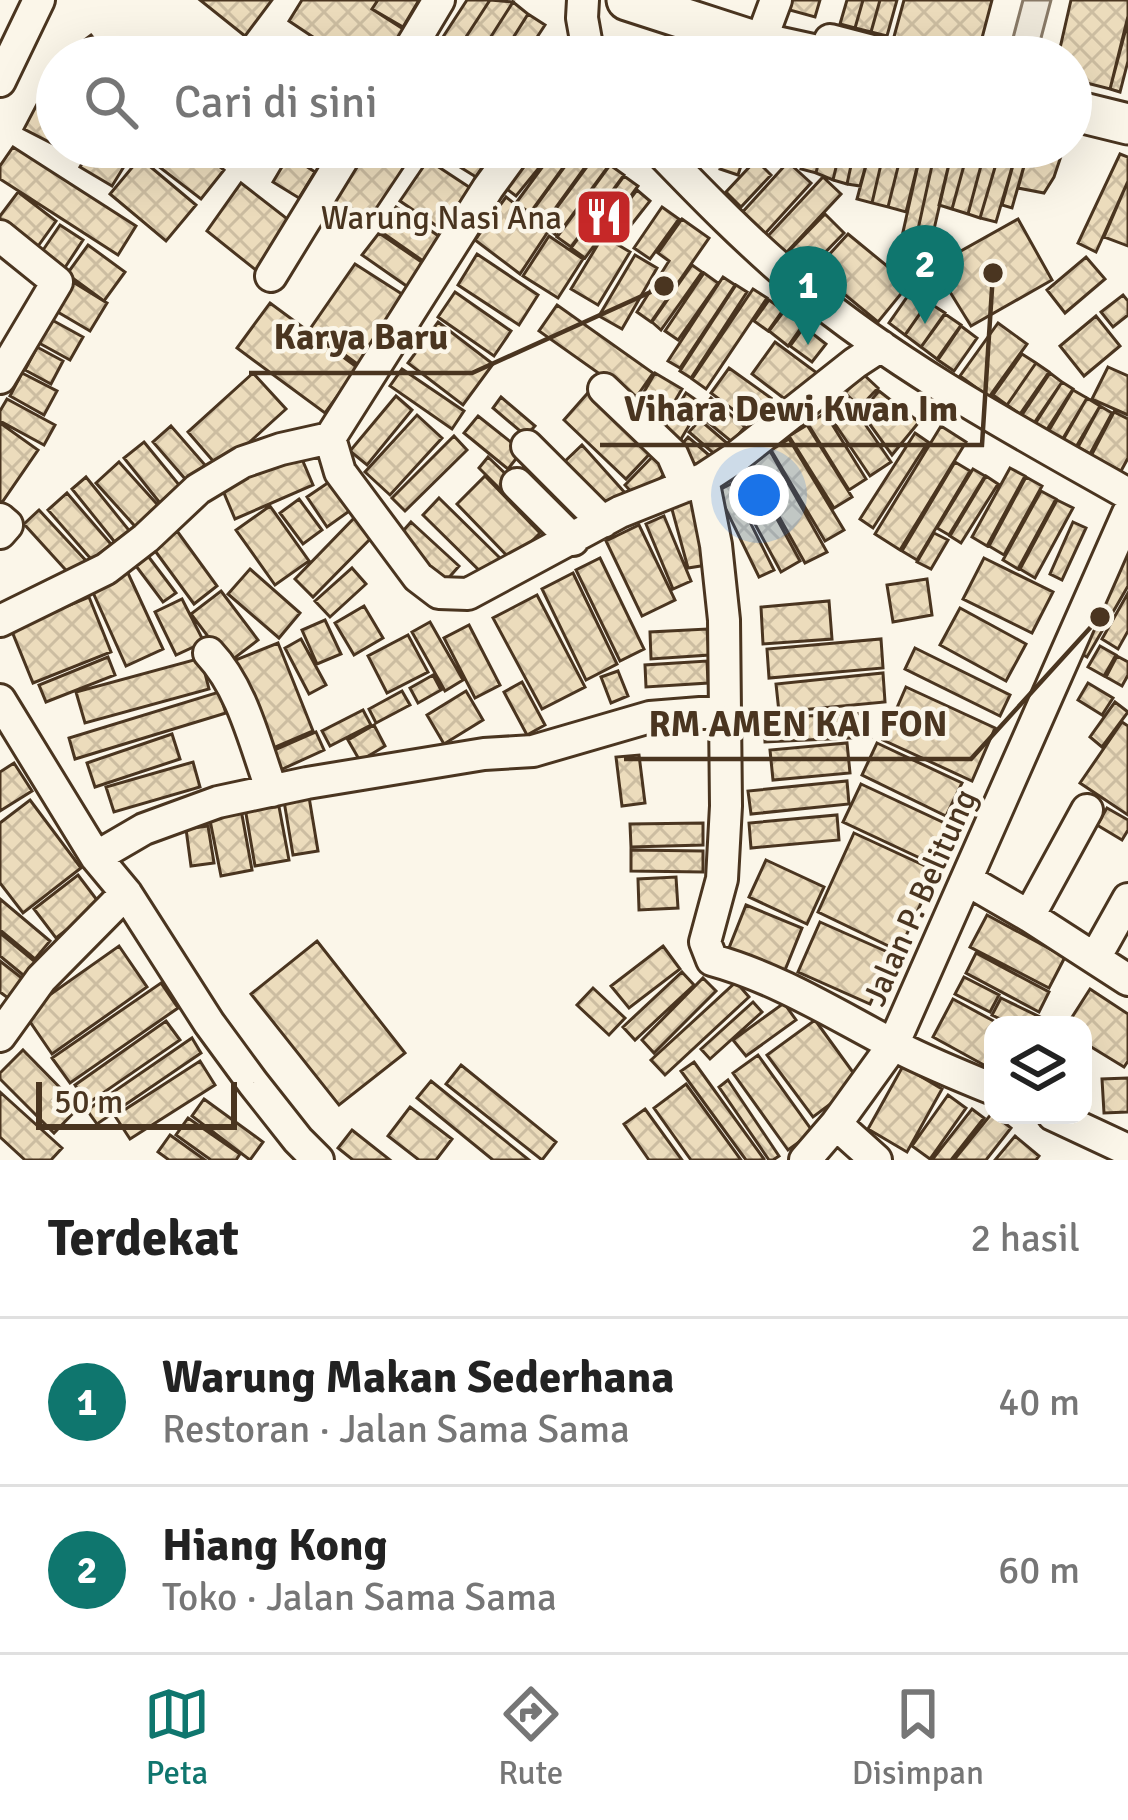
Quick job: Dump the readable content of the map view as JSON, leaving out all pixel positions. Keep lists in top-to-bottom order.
{
  "streets": {
    "street": ["Jalan P. Belitung"]
  },
  "places": {
    "restaurant": ["Warung Nasi Ana"],
    "other": ["Vihara Dewi Kwan Im", "Karya Baru", "RM AMEN KAI FON"]
  },
  "scale_bar": "50 m",
  "page": {
    "search": "Cari di sini",
    "pins": ["2", "1"],
    "scale": "50 m",
    "heading": ["Terdekat", "2 hasil"],
    "list": [
      {
        "mark": "1",
        "name": "Warung Makan Sederhana",
        "note": "Restoran · Jalan Sama Sama",
        "value": "40 m"
      },
      {
        "mark": "2",
        "name": "Hiang Kong",
        "note": "Toko · Jalan Sama Sama",
        "value": "60 m"
      }
    ],
    "nav": ["Peta", "Rute", "Disimpan"]
  }
}
